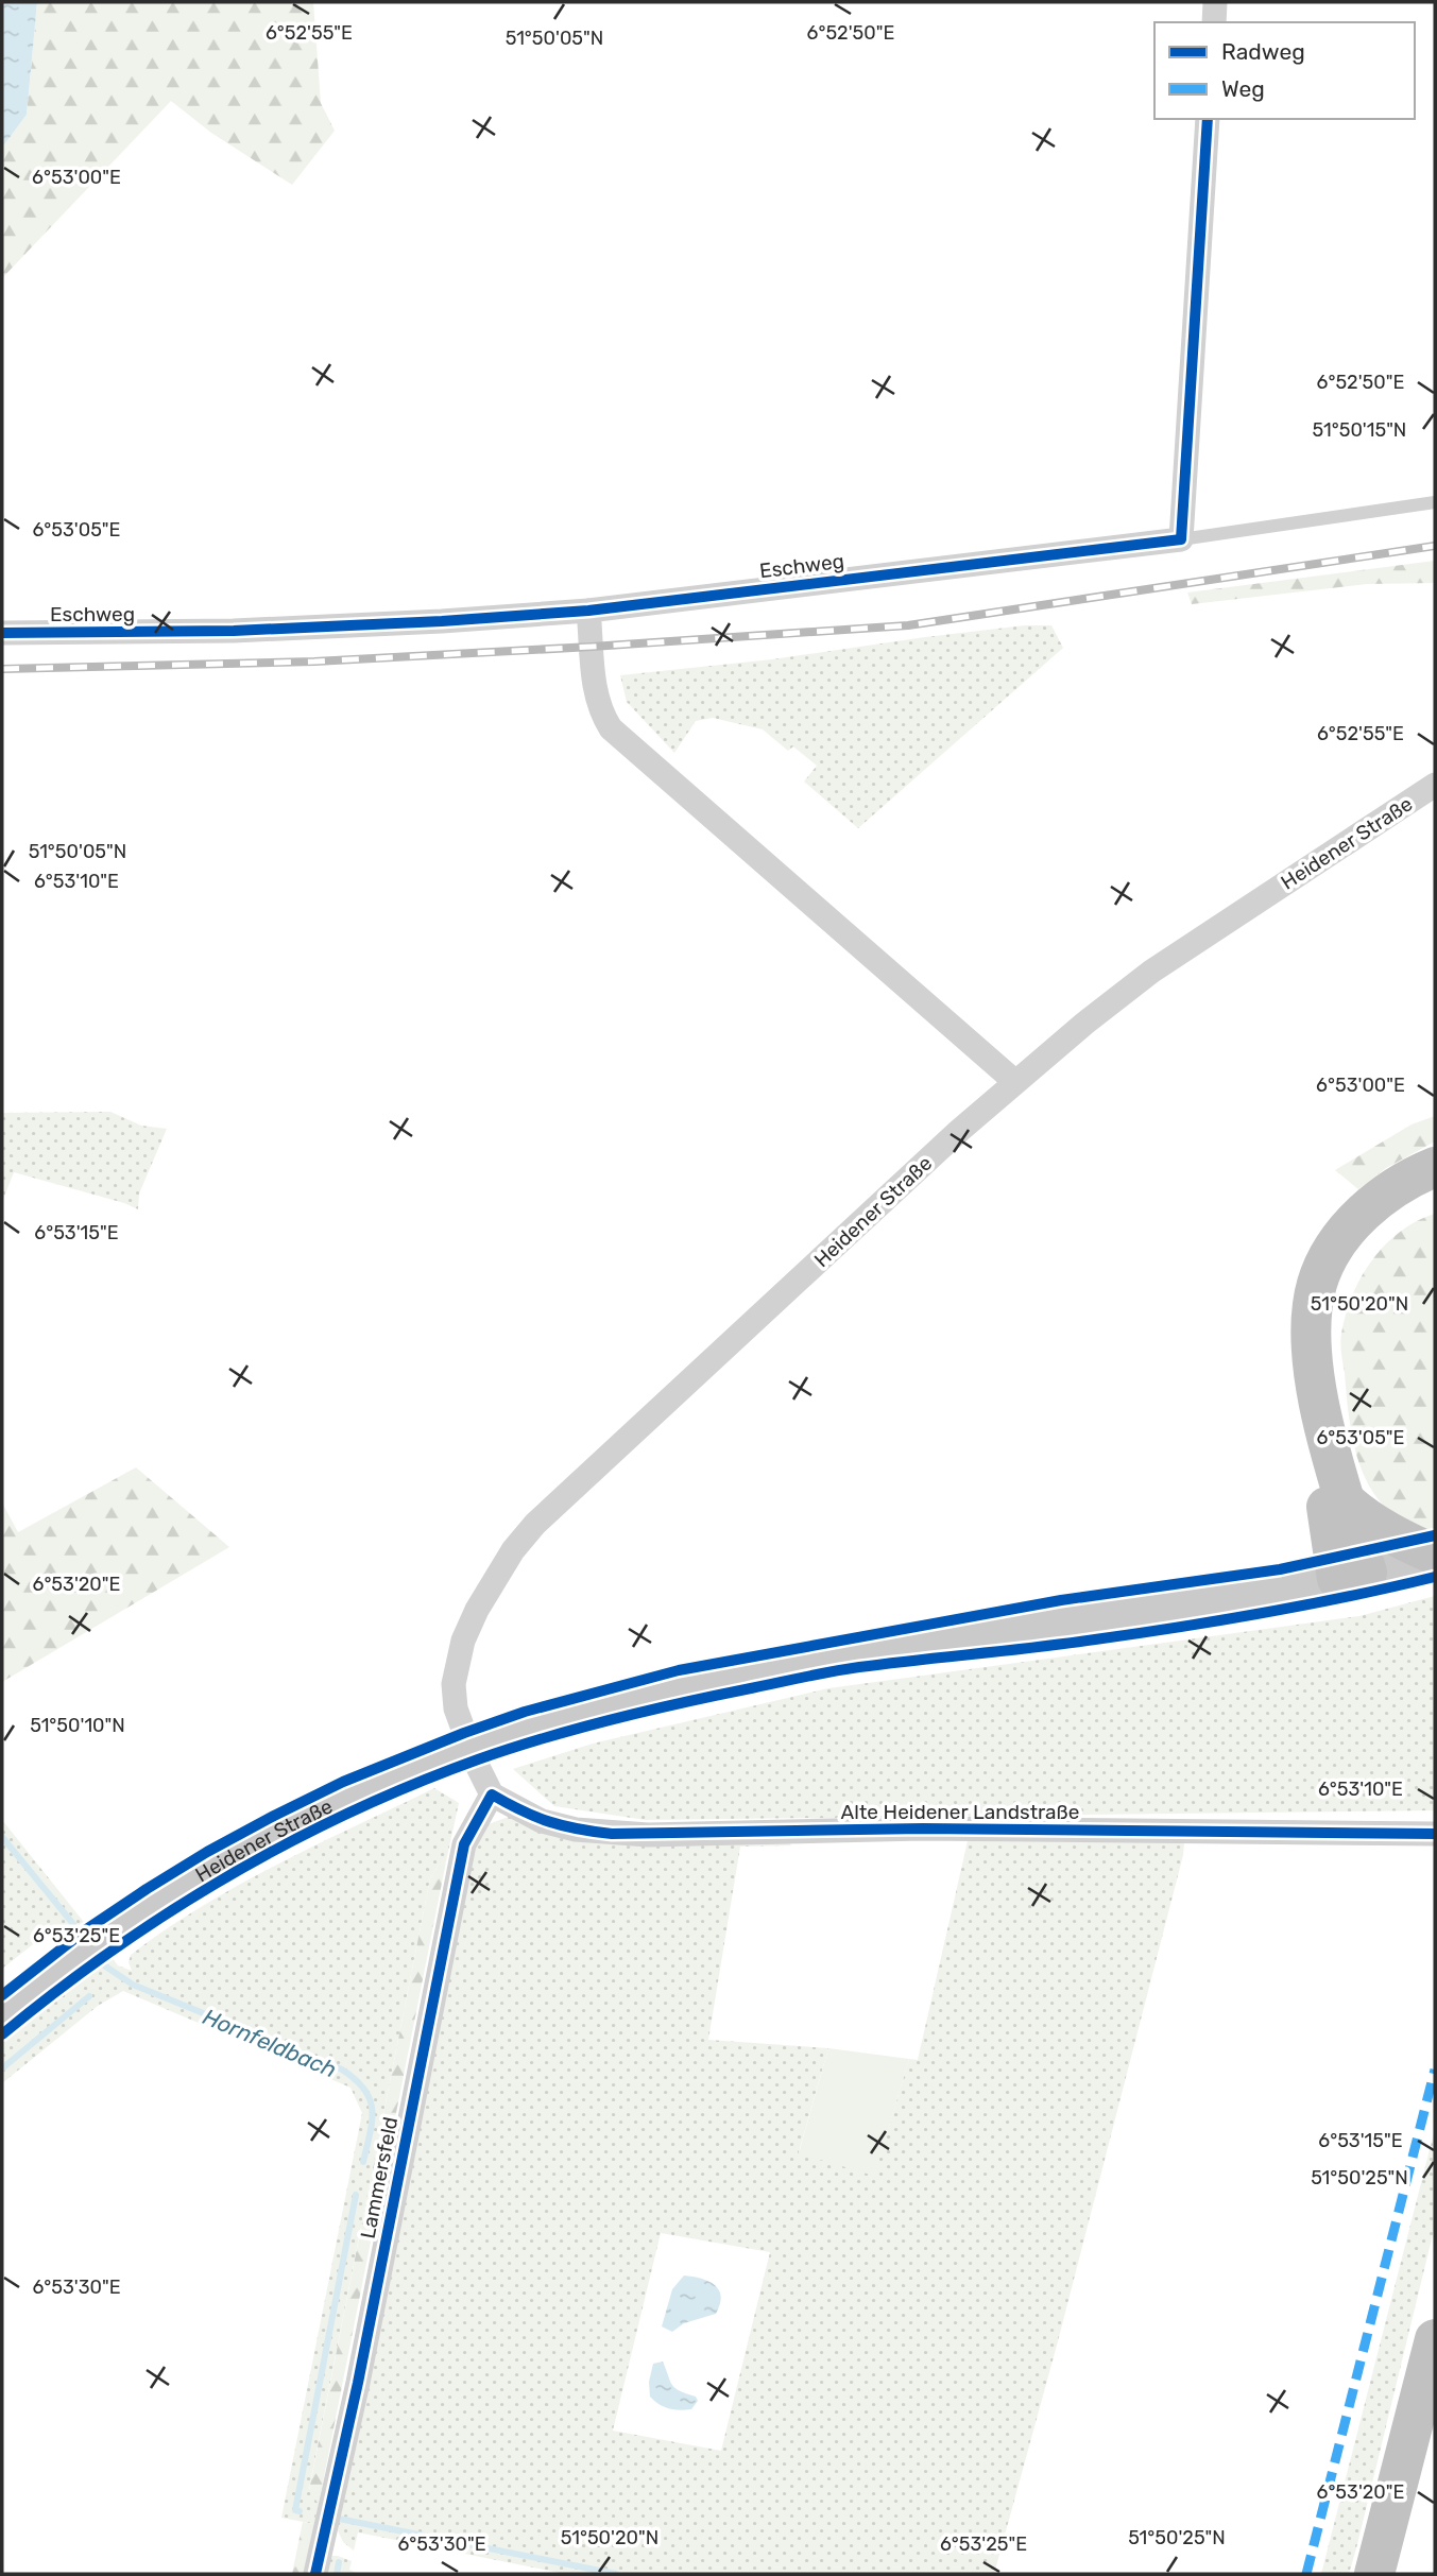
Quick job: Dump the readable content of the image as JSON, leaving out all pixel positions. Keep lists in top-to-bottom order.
{
  "streets": {
    "main road": ["Heidener Straße"],
    "street": ["Eschweg", "Alte Heidener Landstraße", "Lammersfeld"]
  },
  "crossings": [
    ["Alte Heidener Landstraße", "Lammersfeld"]
  ],
  "water": ["Hornfeldbach"],
  "legend": ["Radweg", "Weg"],
  "coordinates": [
    "6°52'50\"E",
    "6°52'55\"E",
    "51°50'05\"N",
    "6°53'00\"E",
    "51°50'15\"N",
    "6°53'05\"E",
    "6°53'10\"E",
    "6°53'15\"E",
    "51°50'20\"N",
    "6°53'20\"E",
    "51°50'10\"N",
    "6°53'25\"E",
    "51°50'25\"N",
    "6°53'30\"E"
  ]
}
